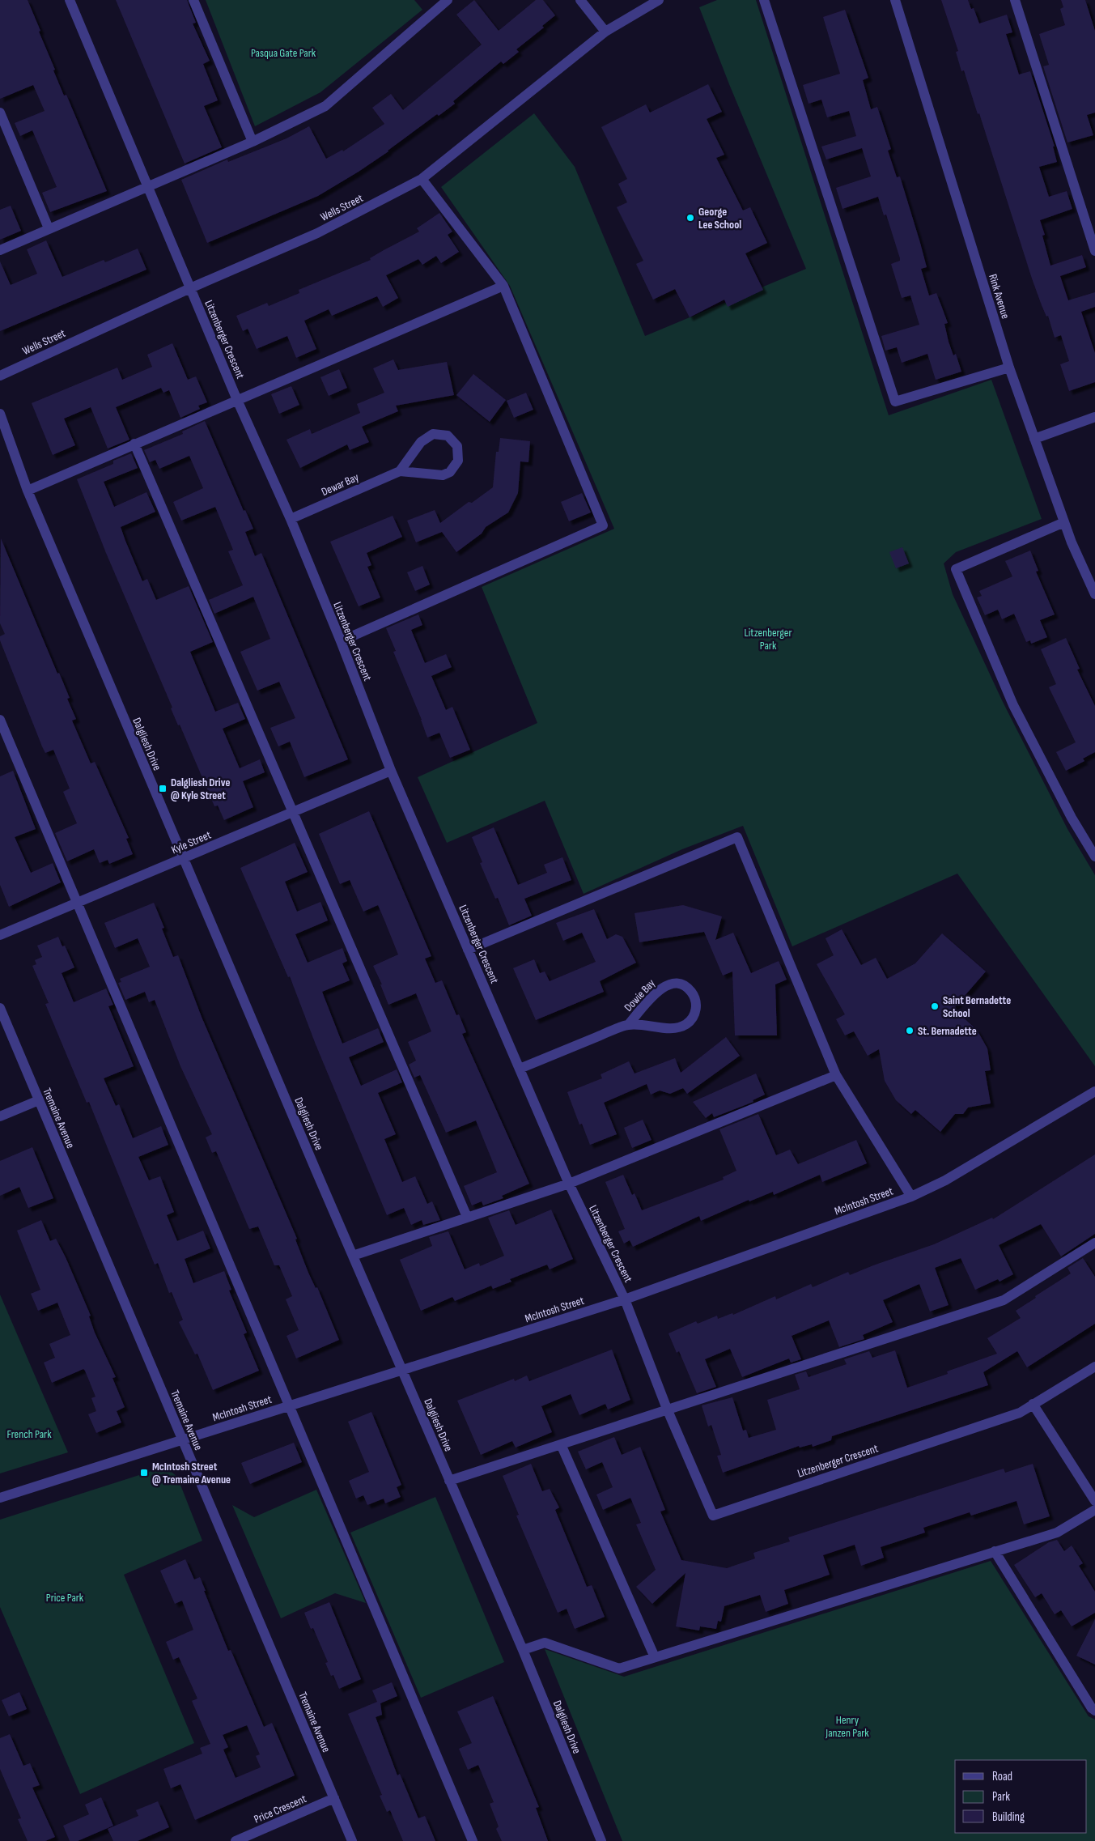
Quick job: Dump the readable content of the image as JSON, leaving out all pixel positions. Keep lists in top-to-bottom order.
{
  "streets": {
    "street": [
      "Wells Street",
      "Rink Avenue",
      "Litzenberger Crescent",
      "Dewar Bay",
      "Dalgliesh Drive",
      "Kyle Street",
      "Dowie Bay",
      "Tremaine Avenue",
      "McIntosh Street",
      "Price Crescent"
    ]
  },
  "crossings": [
    ["Wells Street", "Litzenberger Crescent"],
    ["Litzenberger Crescent", "Dewar Bay"],
    ["Litzenberger Crescent", "Kyle Street"],
    ["Litzenberger Crescent", "Dowie Bay"],
    ["Litzenberger Crescent", "McIntosh Street"],
    ["Dalgliesh Drive", "Kyle Street"],
    ["Dalgliesh Drive", "McIntosh Street"],
    ["Tremaine Avenue", "McIntosh Street"],
    ["Tremaine Avenue", "Price Crescent"]
  ],
  "parks": [
    "Pasqua Gate Park",
    "Litzenberger Park",
    "French Park",
    "Price Park",
    "Henry Janzen Park"
  ],
  "places": {
    "other": ["George Lee School", "Saint Bernadette School", "St. Bernadette"],
    "transit": ["Dalgliesh Drive @ Kyle Street", "McIntosh Street @ Tremaine Avenue"]
  },
  "legend": ["Road", "Park", "Building"]
}
